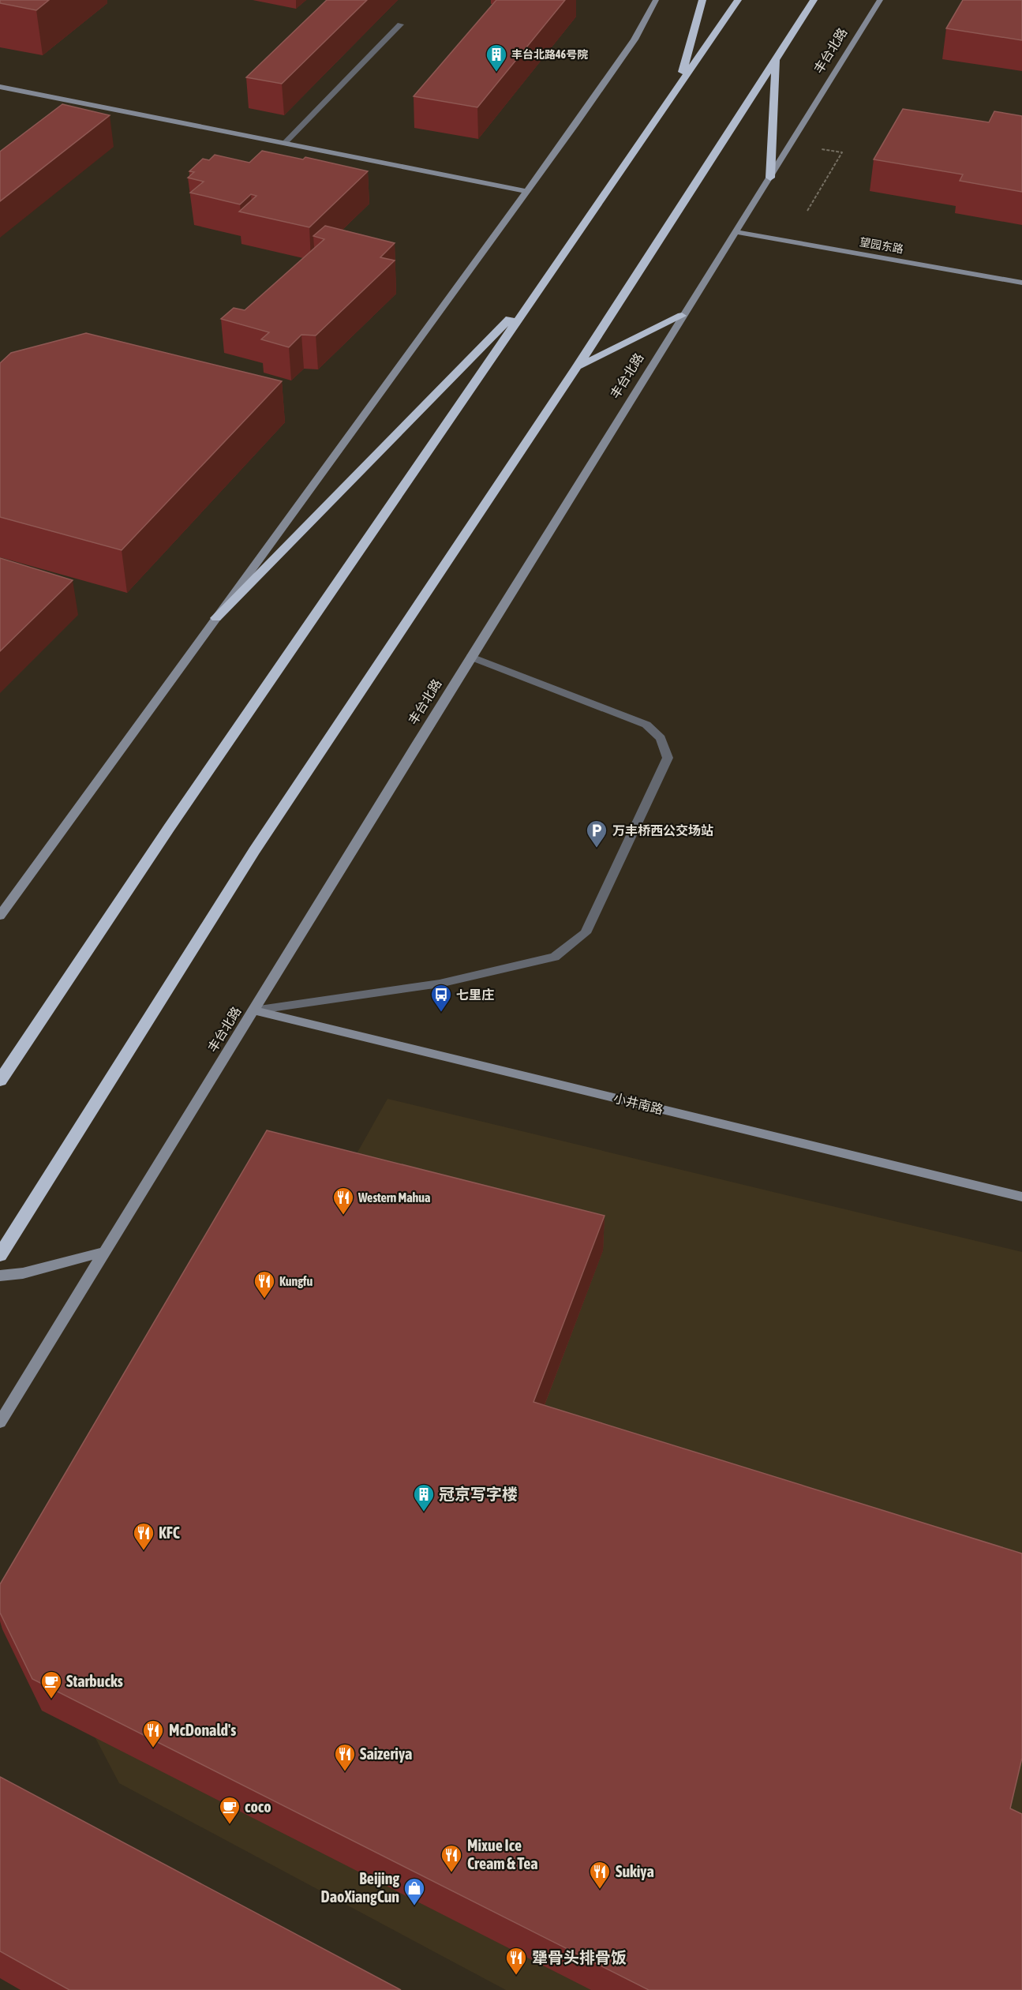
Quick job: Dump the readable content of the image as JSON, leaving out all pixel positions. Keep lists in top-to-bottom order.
{
  "streets": {
    "street": ["丰台北路", "望园东路", "小井南路"]
  },
  "crossings": [
    ["丰台北路", "望园东路"],
    ["丰台北路", "小井南路"]
  ],
  "places": {
    "building": ["丰台北路46号院", "冠京写字楼"],
    "parking": ["万丰桥西公交场站"],
    "bus stop": ["七里庄"],
    "restaurant": [
      "Western Mahua",
      "Kungfu",
      "KFC",
      "McDonald's",
      "Saizeriya",
      "Mixue Ice Cream & Tea",
      "Sukiya",
      "犟骨头排骨饭"
    ],
    "cafe": ["Starbucks", "coco"],
    "shop": ["Beijing DaoXiangCun"]
  }
}
